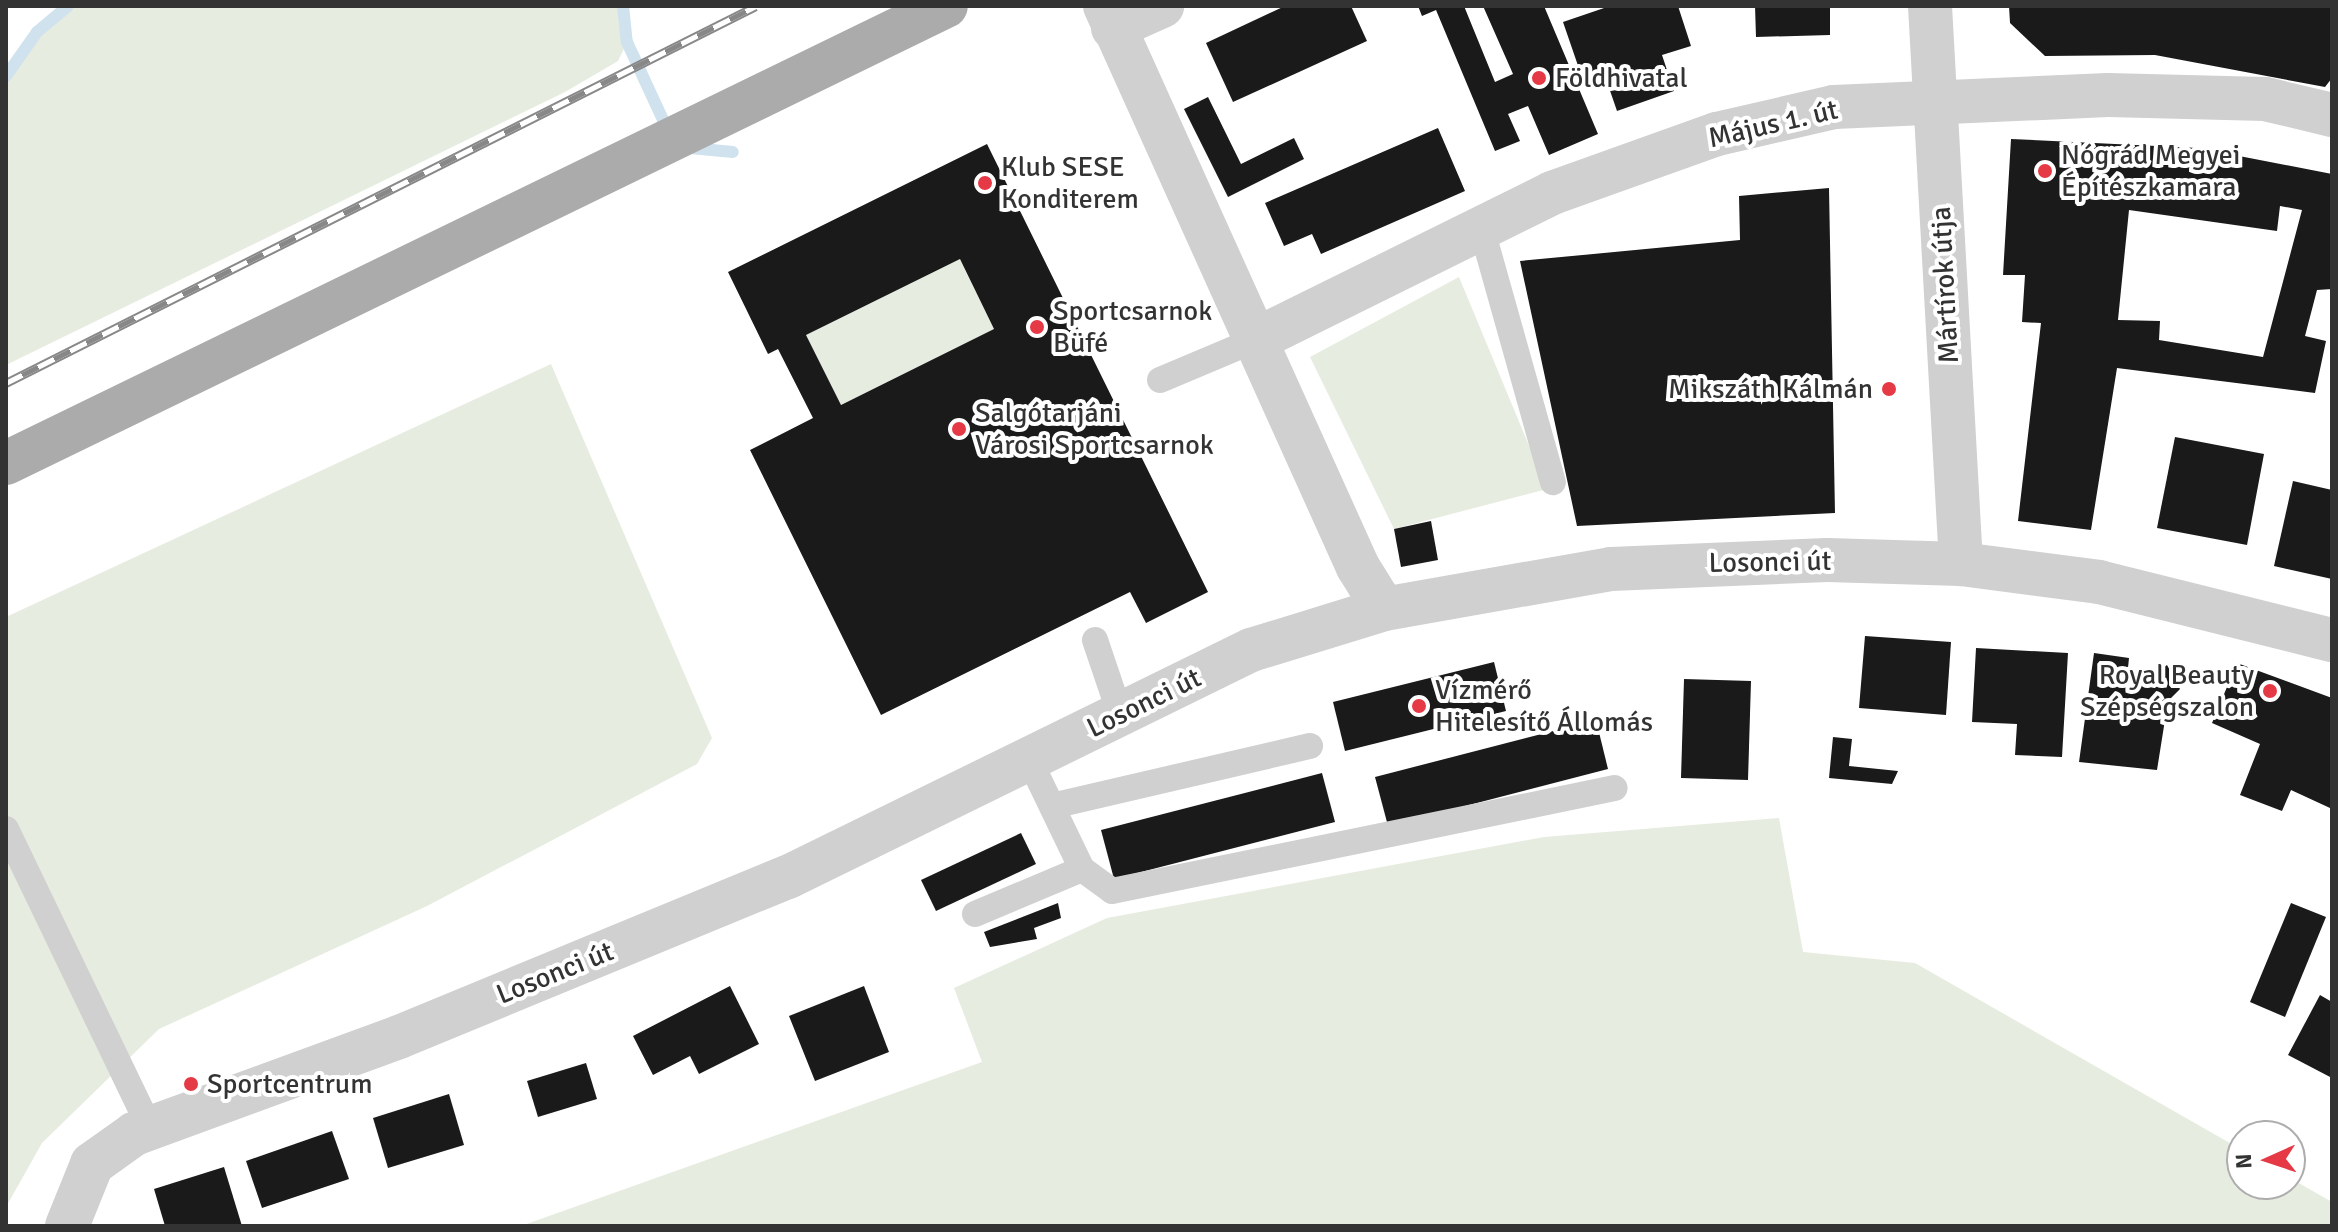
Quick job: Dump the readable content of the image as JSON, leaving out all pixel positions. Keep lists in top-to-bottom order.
{
  "streets": {
    "street": ["Május 1. út", "Mártírok útja", "Losonci út"]
  },
  "crossings": [
    ["Május 1. út", "Mártírok útja"],
    ["Mártírok útja", "Losonci út"]
  ],
  "places": [
    "Földhivatal",
    "Nógrád Megyei Építészkamara",
    "Klub SESE Konditerem",
    "Sportcsarnok Büfé",
    "Mikszáth Kálmán",
    "Salgótarjáni Városi Sportcsarnok",
    "Royal Beauty Szépségszalon",
    "Vízmérő Hitelesítő Állomás",
    "Sportcentrum"
  ],
  "north": "left"
}
